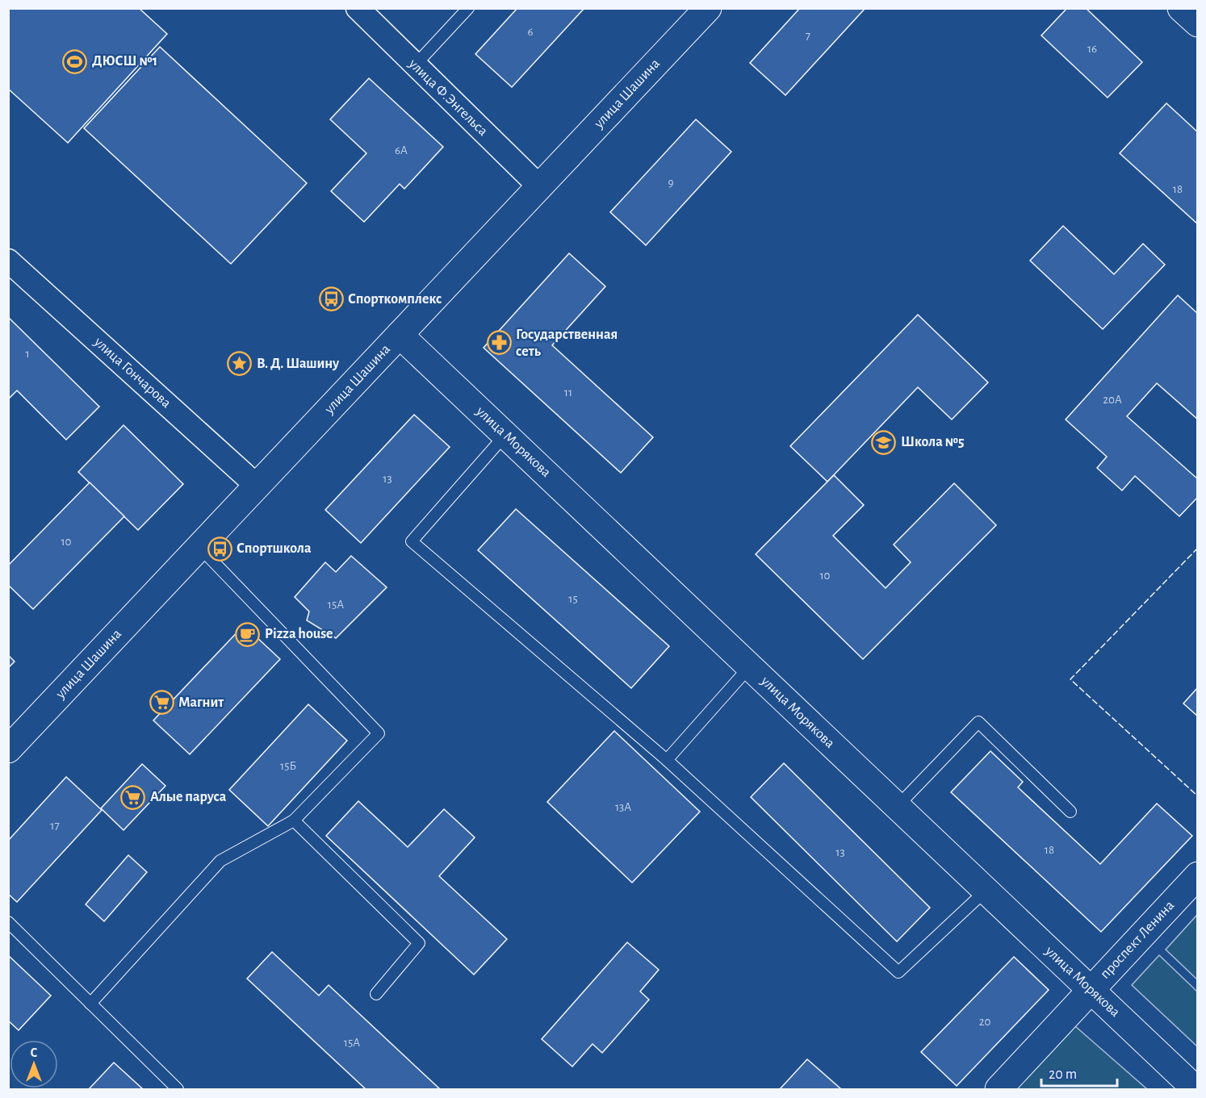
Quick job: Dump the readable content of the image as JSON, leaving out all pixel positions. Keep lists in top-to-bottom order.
{
  "streets": {
    "main road": ["улица Шашина", "улица Морякова", "проспект Ленина"],
    "street": ["улица Ф.Энгельса", "улица Гончарова"]
  },
  "crossings": [
    ["улица Шашина", "улица Ф.Энгельса"],
    ["улица Шашина", "улица Гончарова"],
    ["улица Шашина", "улица Морякова"],
    ["улица Морякова", "проспект Ленина"]
  ],
  "places": {
    "sports": ["ДЮСШ №1"],
    "bus stop": ["Спорткомплекс", "Спортшкола"],
    "pharmacy": ["Государственная сеть"],
    "place": ["В. Д. Шашину"],
    "school or university": ["Школа №5"],
    "cafe": ["Pizza house"],
    "supermarket": ["Магнит", "Алые паруса"]
  },
  "house_numbers": [
    "6",
    "7",
    "16",
    "6А",
    "9",
    "18",
    "1",
    "11",
    "20А",
    "13",
    "10",
    "10",
    "15",
    "15А",
    "15Б",
    "13А",
    "17",
    "18",
    "13",
    "20",
    "15А"
  ],
  "scale_bar": "20 m",
  "north": "top"
}
